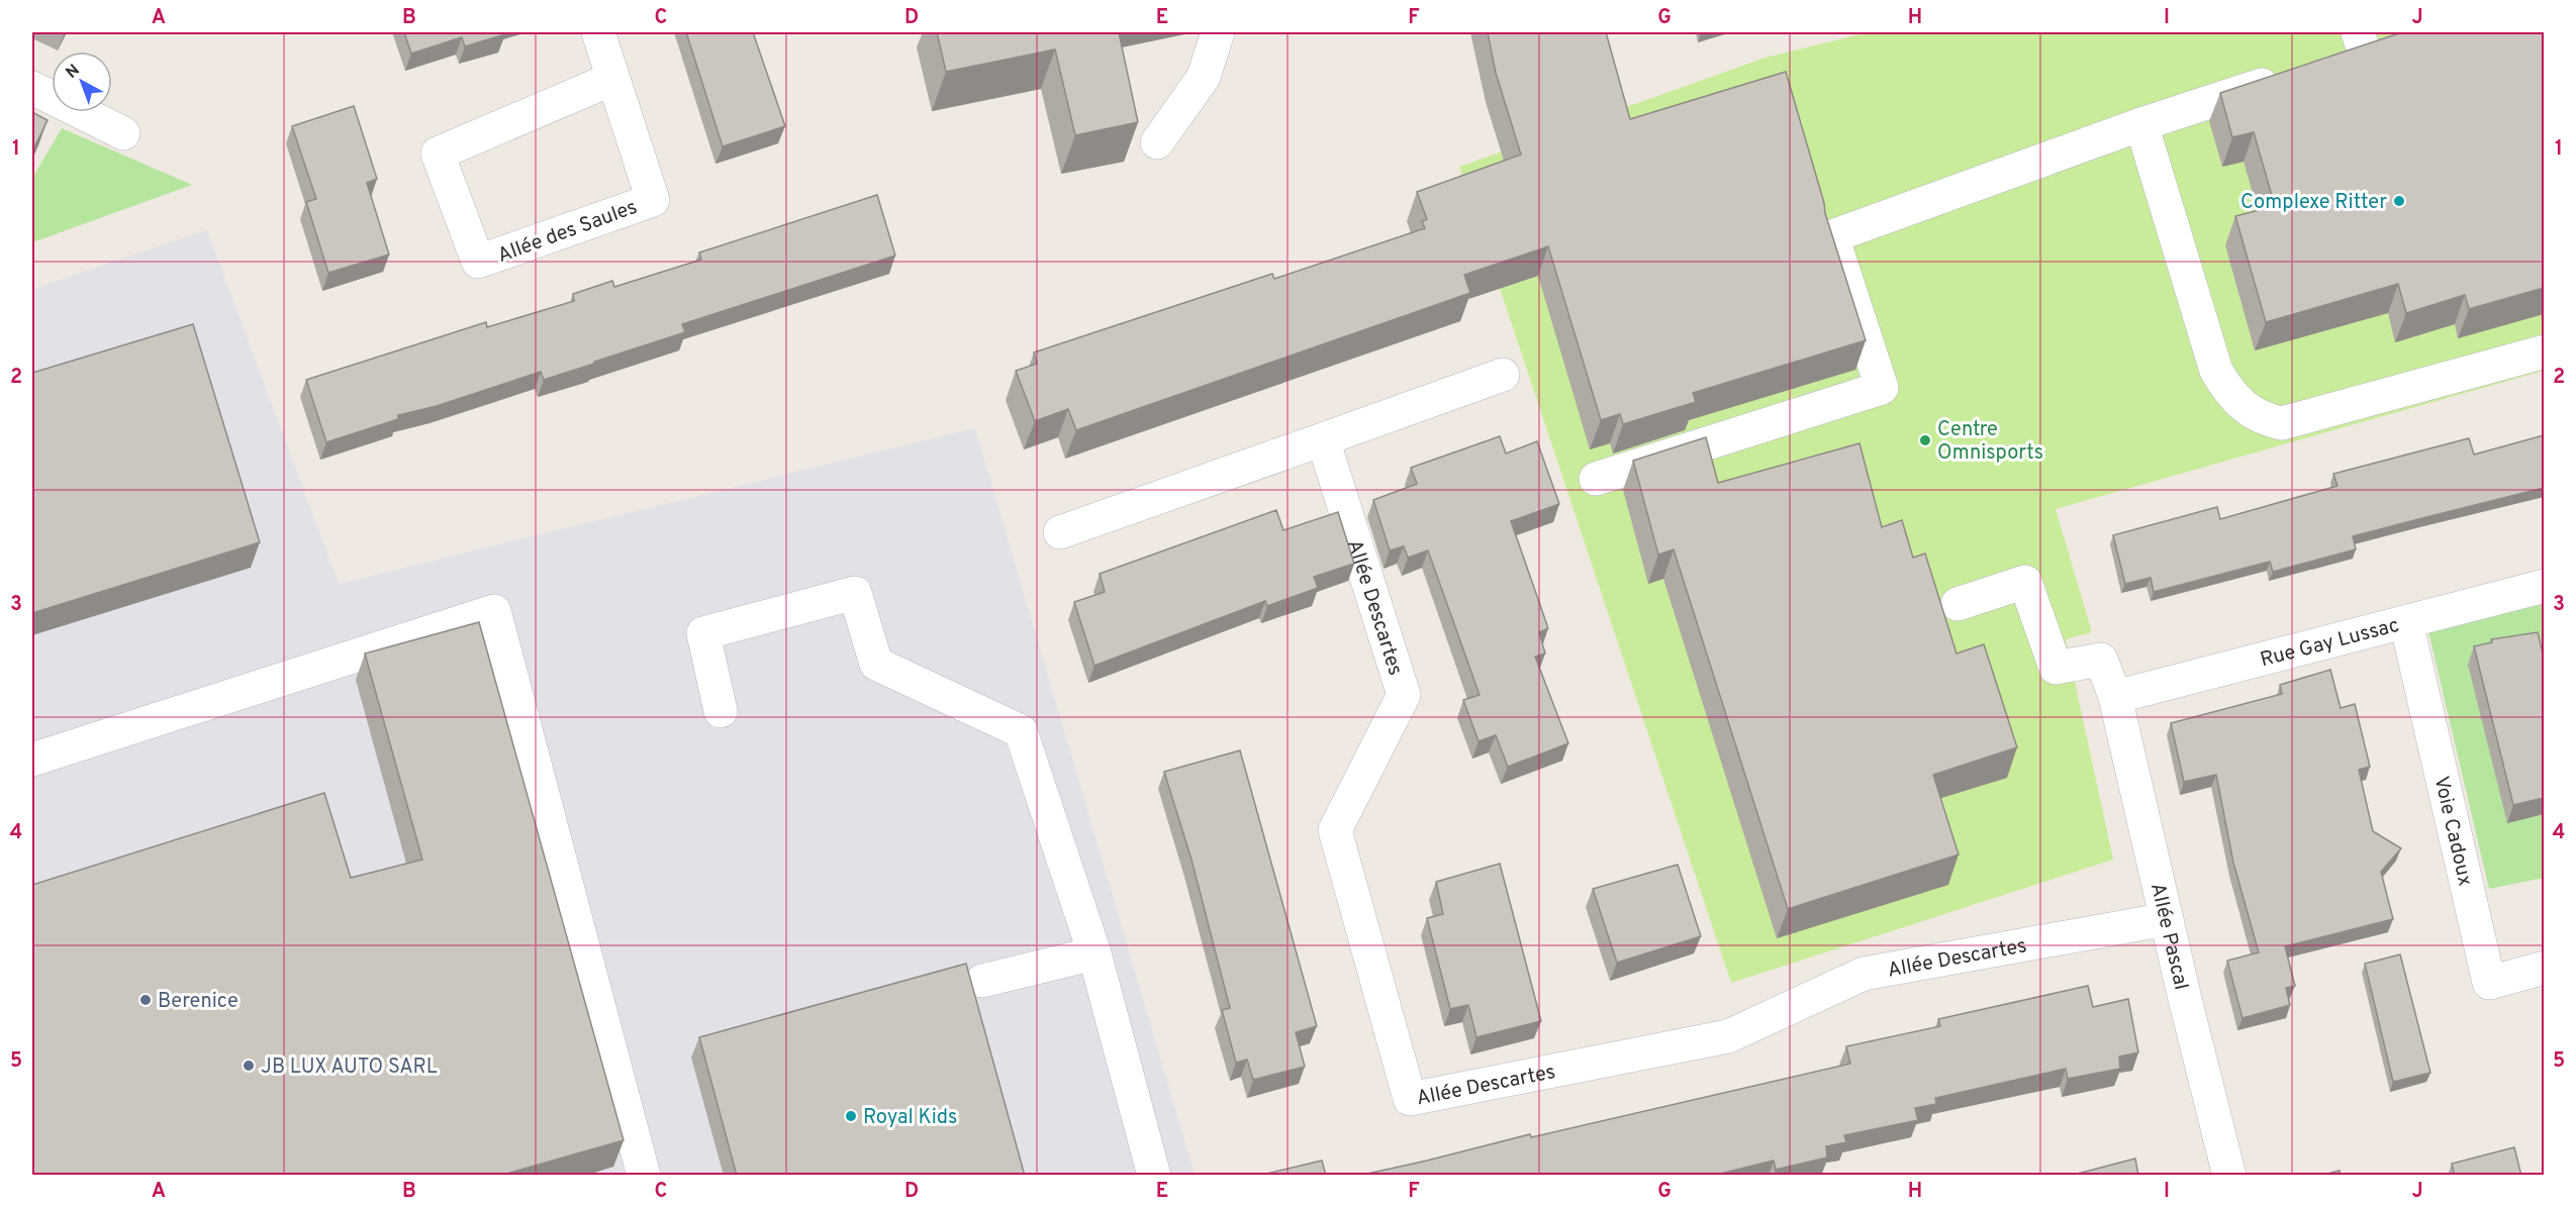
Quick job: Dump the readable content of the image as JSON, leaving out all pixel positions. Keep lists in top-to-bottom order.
{
  "streets": {
    "street": [
      "Allée des Saules",
      "Allée Descartes",
      "Rue Gay Lussac",
      "Voie Cadoux",
      "Allée Pascal"
    ]
  },
  "crossings": [
    ["Allée Descartes", "Allée Pascal"],
    ["Rue Gay Lussac", "Voie Cadoux"],
    ["Rue Gay Lussac", "Allée Pascal"]
  ],
  "places": [
    "Complexe Ritter",
    "Centre Omnisports",
    "Berenice",
    "JB LUX AUTO SARL",
    "Royal Kids"
  ],
  "north": "top left",
  "grid": {
    "columns": [
      "A",
      "B",
      "C",
      "D",
      "E",
      "F",
      "G",
      "H",
      "I",
      "J"
    ],
    "rows": [
      "1",
      "2",
      "3",
      "4",
      "5"
    ]
  }
}
